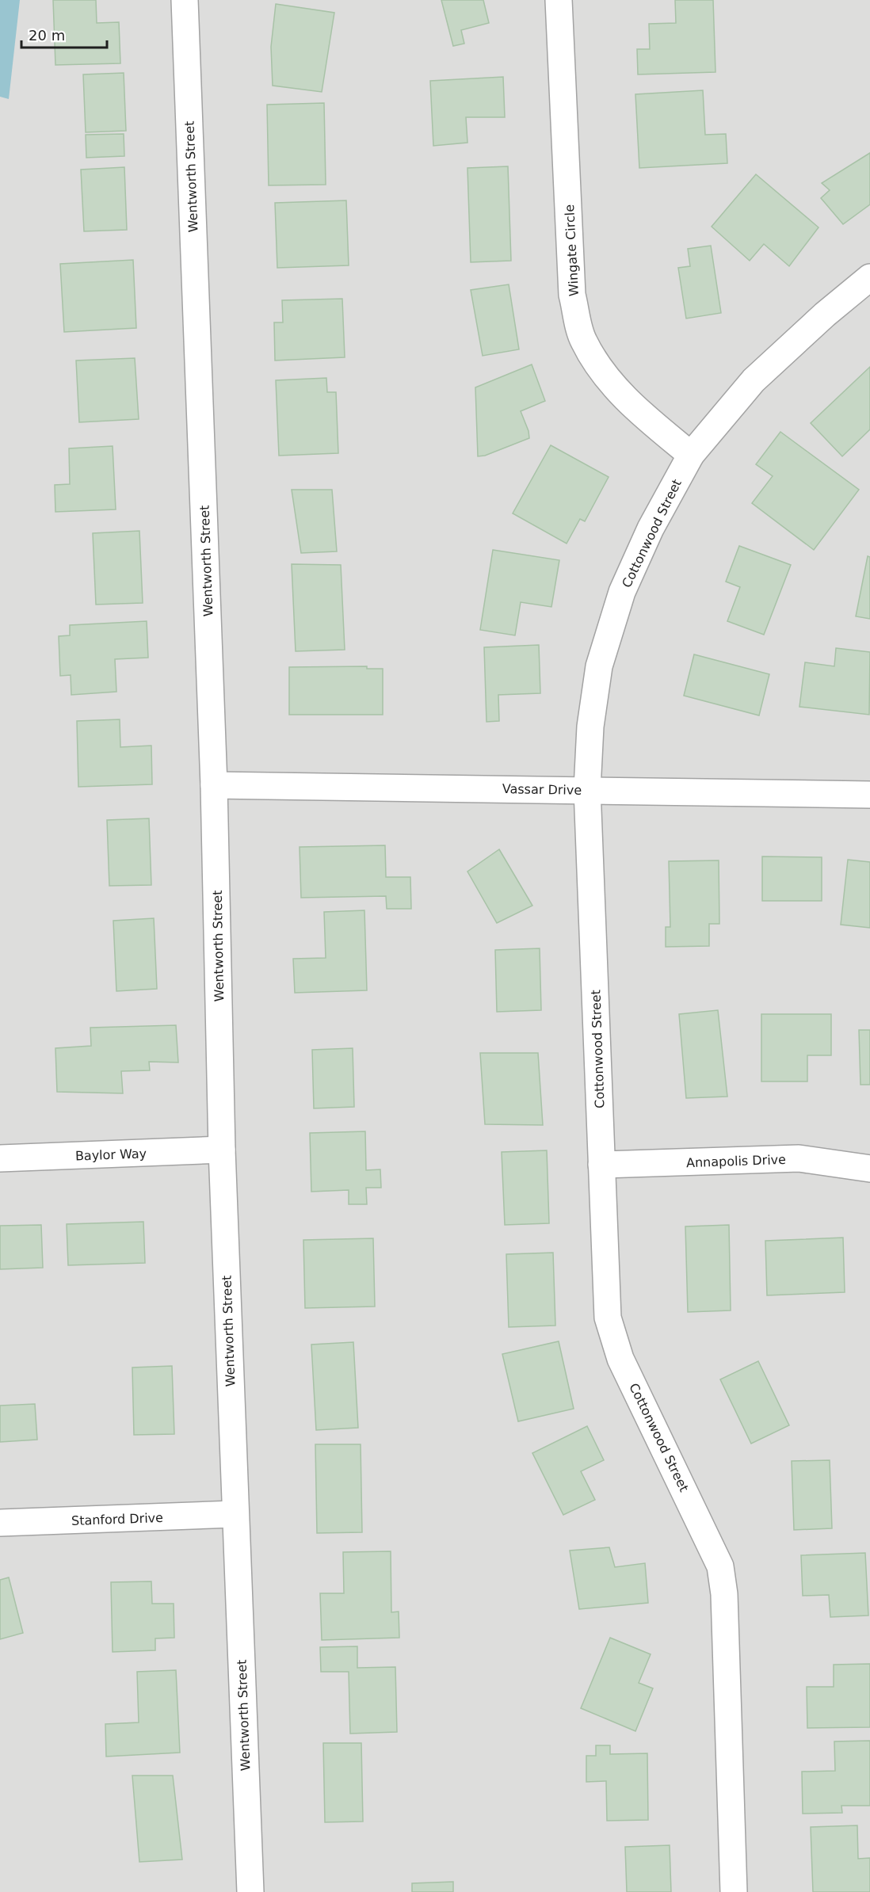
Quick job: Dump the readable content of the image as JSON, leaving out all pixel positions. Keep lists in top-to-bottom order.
{
  "streets": {
    "street": [
      "Wentworth Street",
      "Wingate Circle",
      "Cottonwood Street",
      "Vassar Drive",
      "Baylor Way",
      "Annapolis Drive",
      "Stanford Drive"
    ]
  },
  "crossings": [
    ["Wentworth Street", "Vassar Drive"],
    ["Wentworth Street", "Baylor Way"],
    ["Wentworth Street", "Stanford Drive"],
    ["Wingate Circle", "Cottonwood Street"],
    ["Cottonwood Street", "Vassar Drive"],
    ["Cottonwood Street", "Annapolis Drive"]
  ],
  "scale_bar": "20 m"
}
